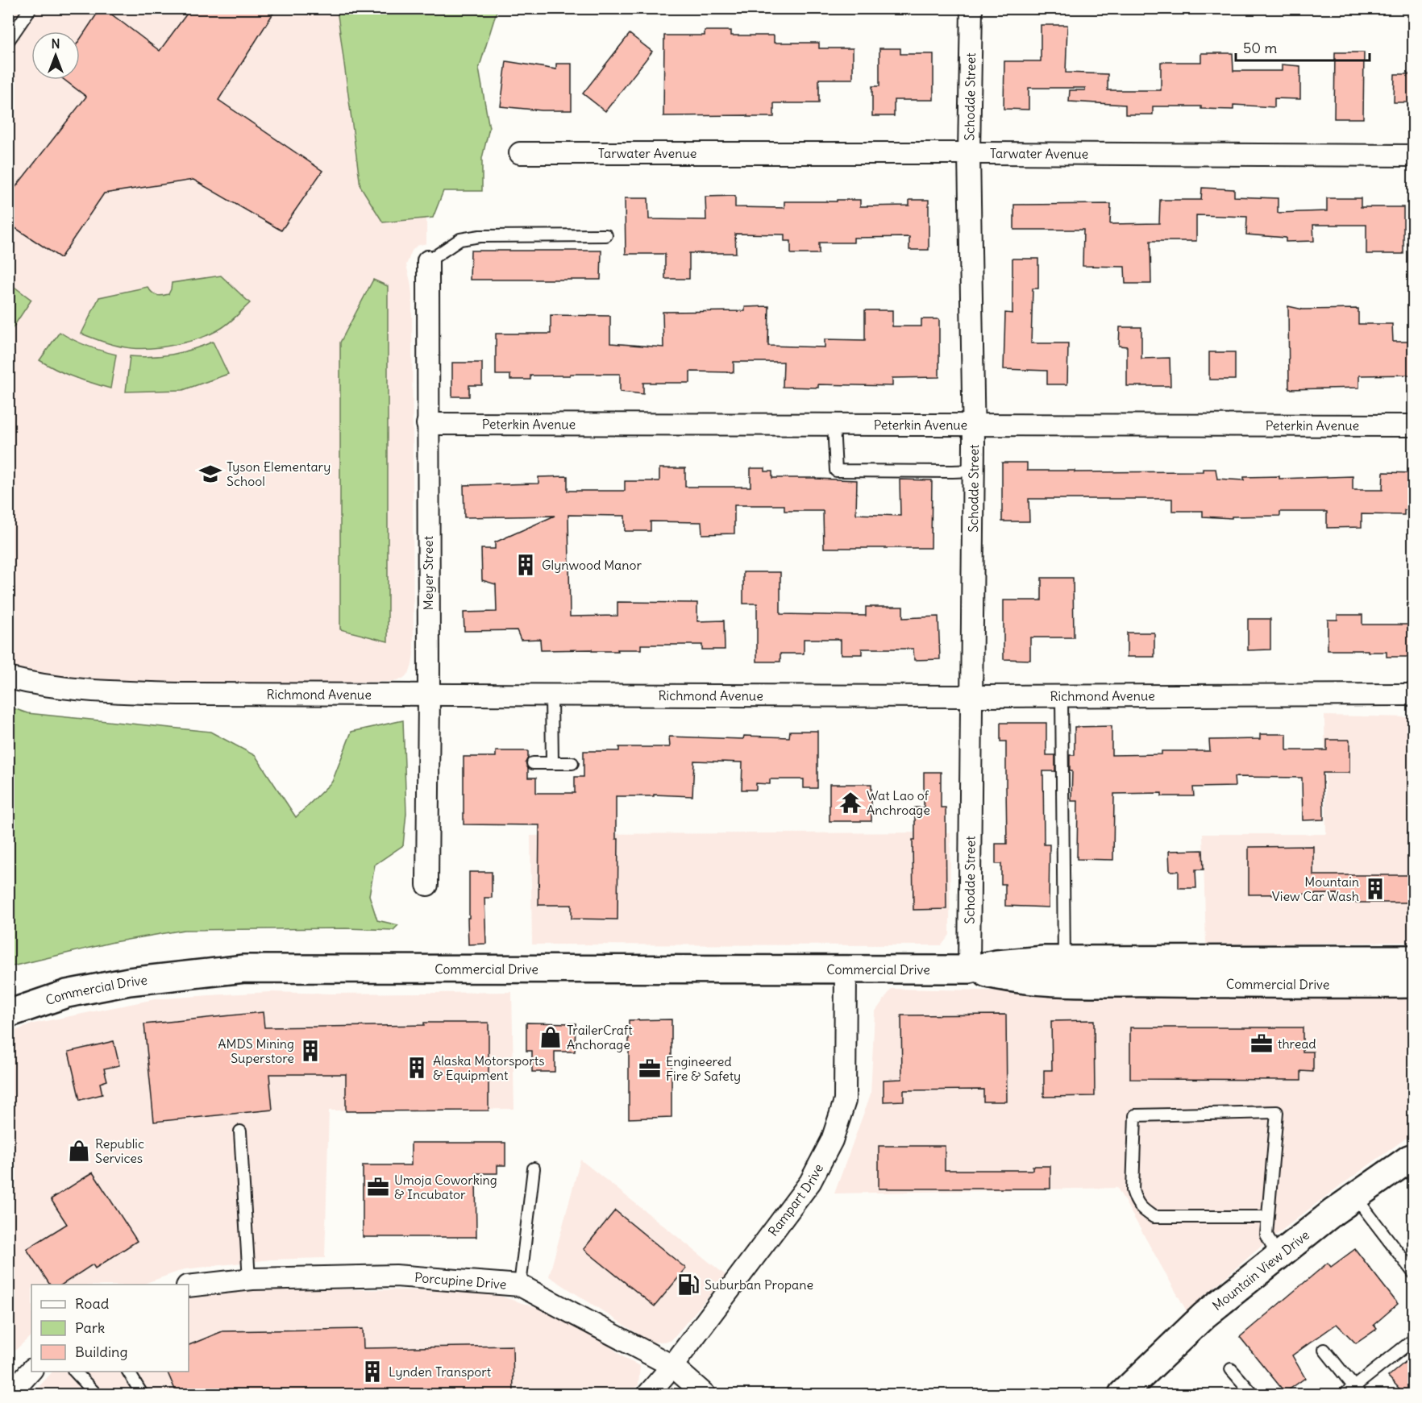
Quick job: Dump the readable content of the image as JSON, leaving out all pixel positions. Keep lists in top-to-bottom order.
{
  "streets": {
    "main road": ["Commercial Drive", "Mountain View Drive"],
    "street": [
      "Schodde Street",
      "Tarwater Avenue",
      "Peterkin Avenue",
      "Meyer Street",
      "Richmond Avenue",
      "Rampart Drive",
      "Porcupine Drive"
    ]
  },
  "crossings": [
    ["Schodde Street", "Tarwater Avenue"],
    ["Schodde Street", "Peterkin Avenue"],
    ["Schodde Street", "Richmond Avenue"],
    ["Schodde Street", "Commercial Drive"],
    ["Peterkin Avenue", "Meyer Street"],
    ["Meyer Street", "Richmond Avenue"],
    ["Commercial Drive", "Rampart Drive"],
    ["Rampart Drive", "Porcupine Drive"]
  ],
  "places": {
    "school or university": ["Tyson Elementary School"],
    "building": [
      "Glynwood Manor",
      "Mountain View Car Wash",
      "AMDS Mining Superstore",
      "Alaska Motorsports & Equipment",
      "Lynden Transport"
    ],
    "temple": ["Wat Lao of Anchroage"],
    "shop": ["TrailerCraft Anchorage", "Republic Services"],
    "office": ["thread", "Engineered Fire & Safety", "Umoja Coworking & Incubator"],
    "fuel station": ["Suburban Propane"]
  },
  "legend": ["Road", "Park", "Building"],
  "scale_bar": "50 m",
  "north": "top"
}
